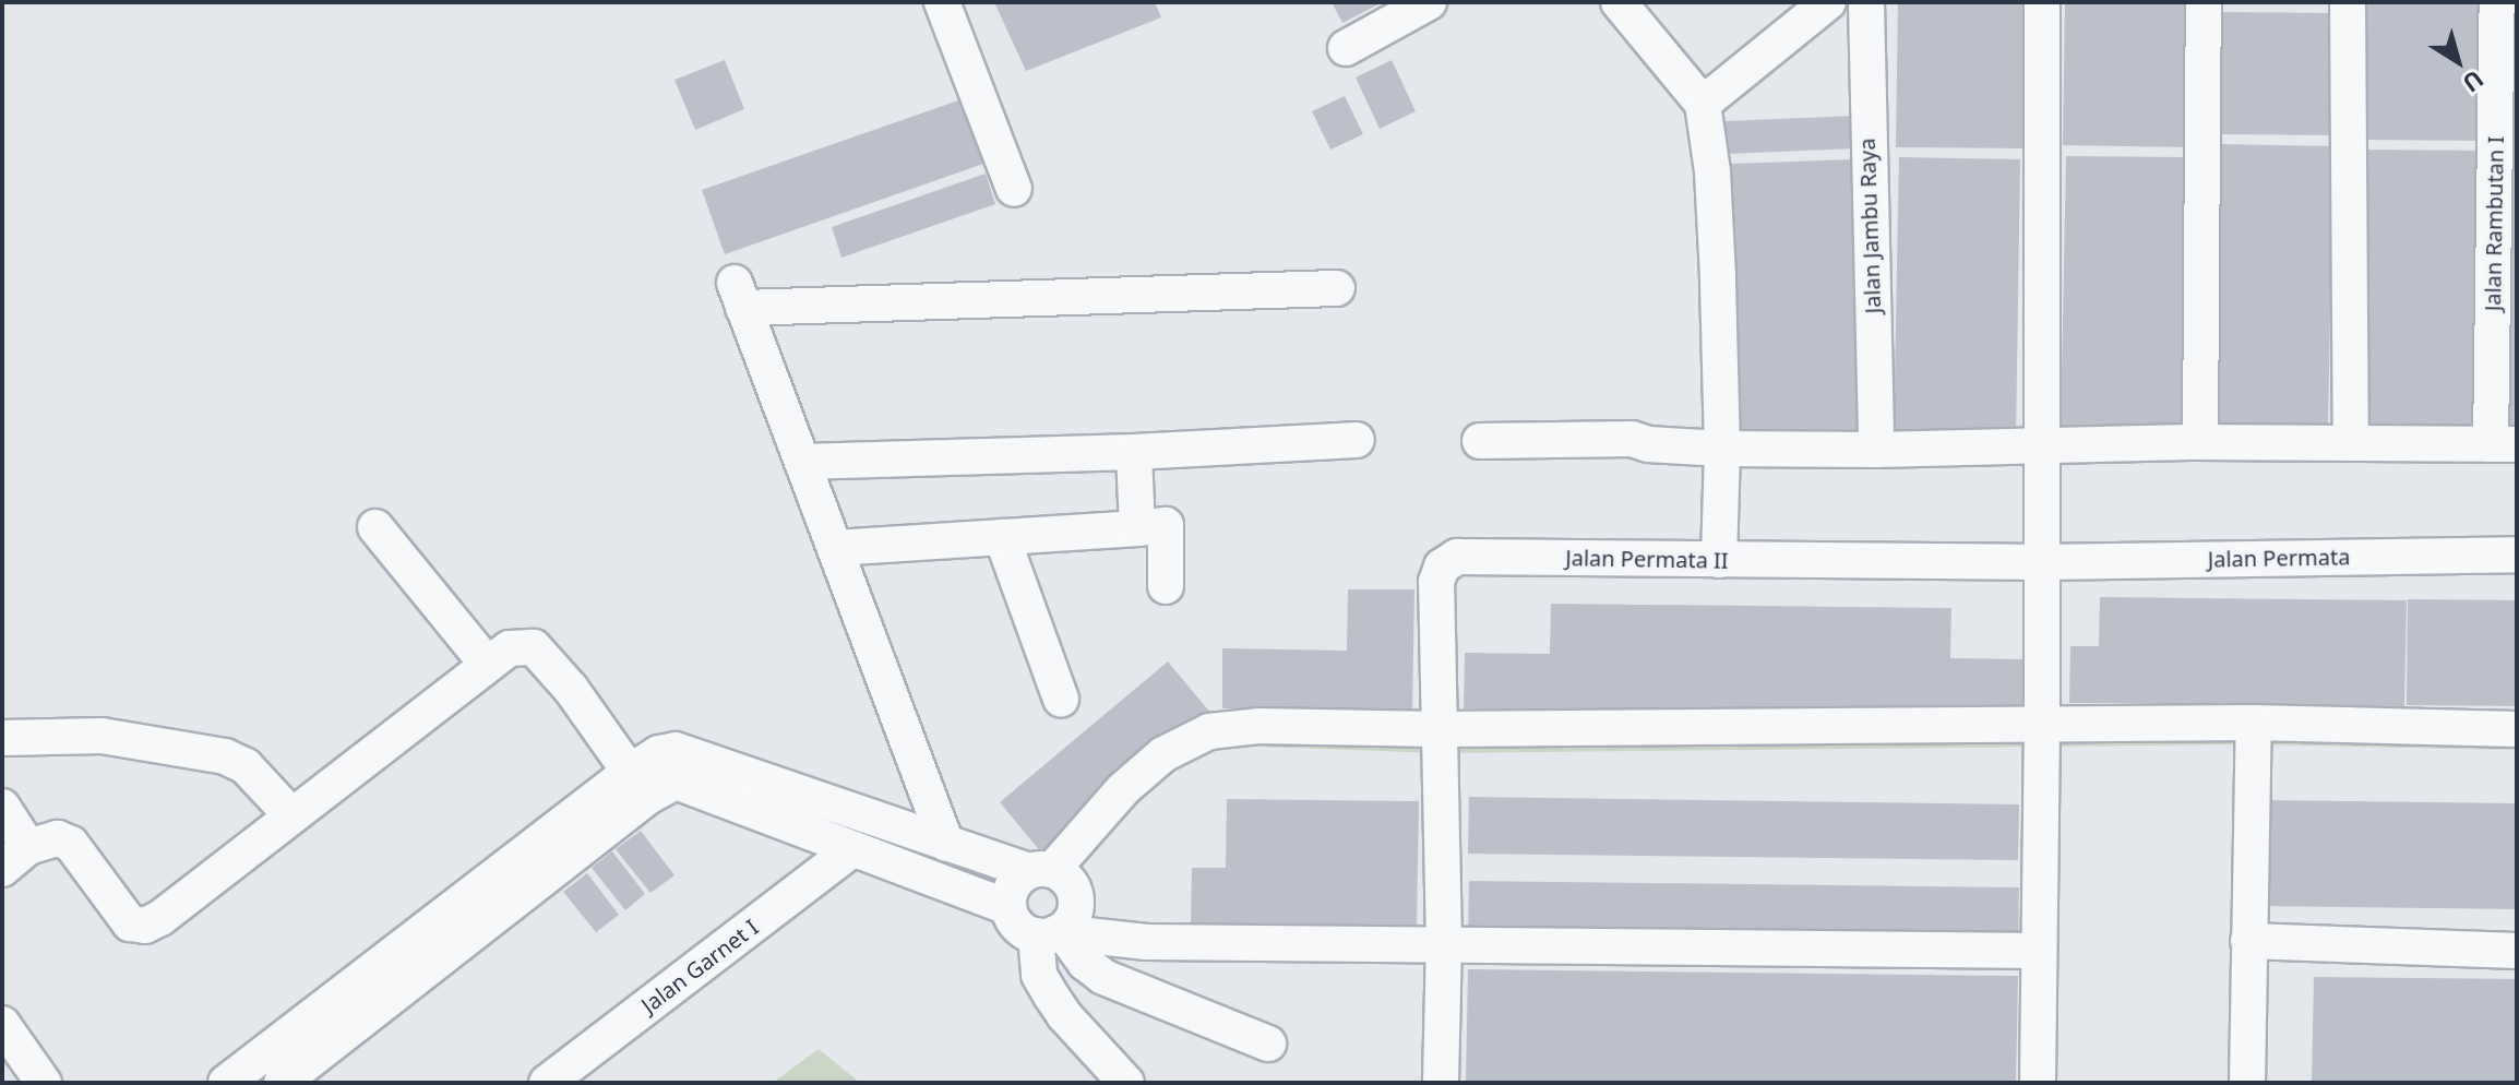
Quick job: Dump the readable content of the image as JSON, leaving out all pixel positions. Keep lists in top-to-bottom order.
{
  "streets": {
    "street": [
      "Jalan Rambutan I",
      "Jalan Jambu Raya",
      "Jalan Permata",
      "Jalan Permata II",
      "Jalan Garnet I"
    ]
  },
  "crossings": [
    ["Jalan Permata", "Jalan Permata II"]
  ],
  "north": "bottom right"
}
